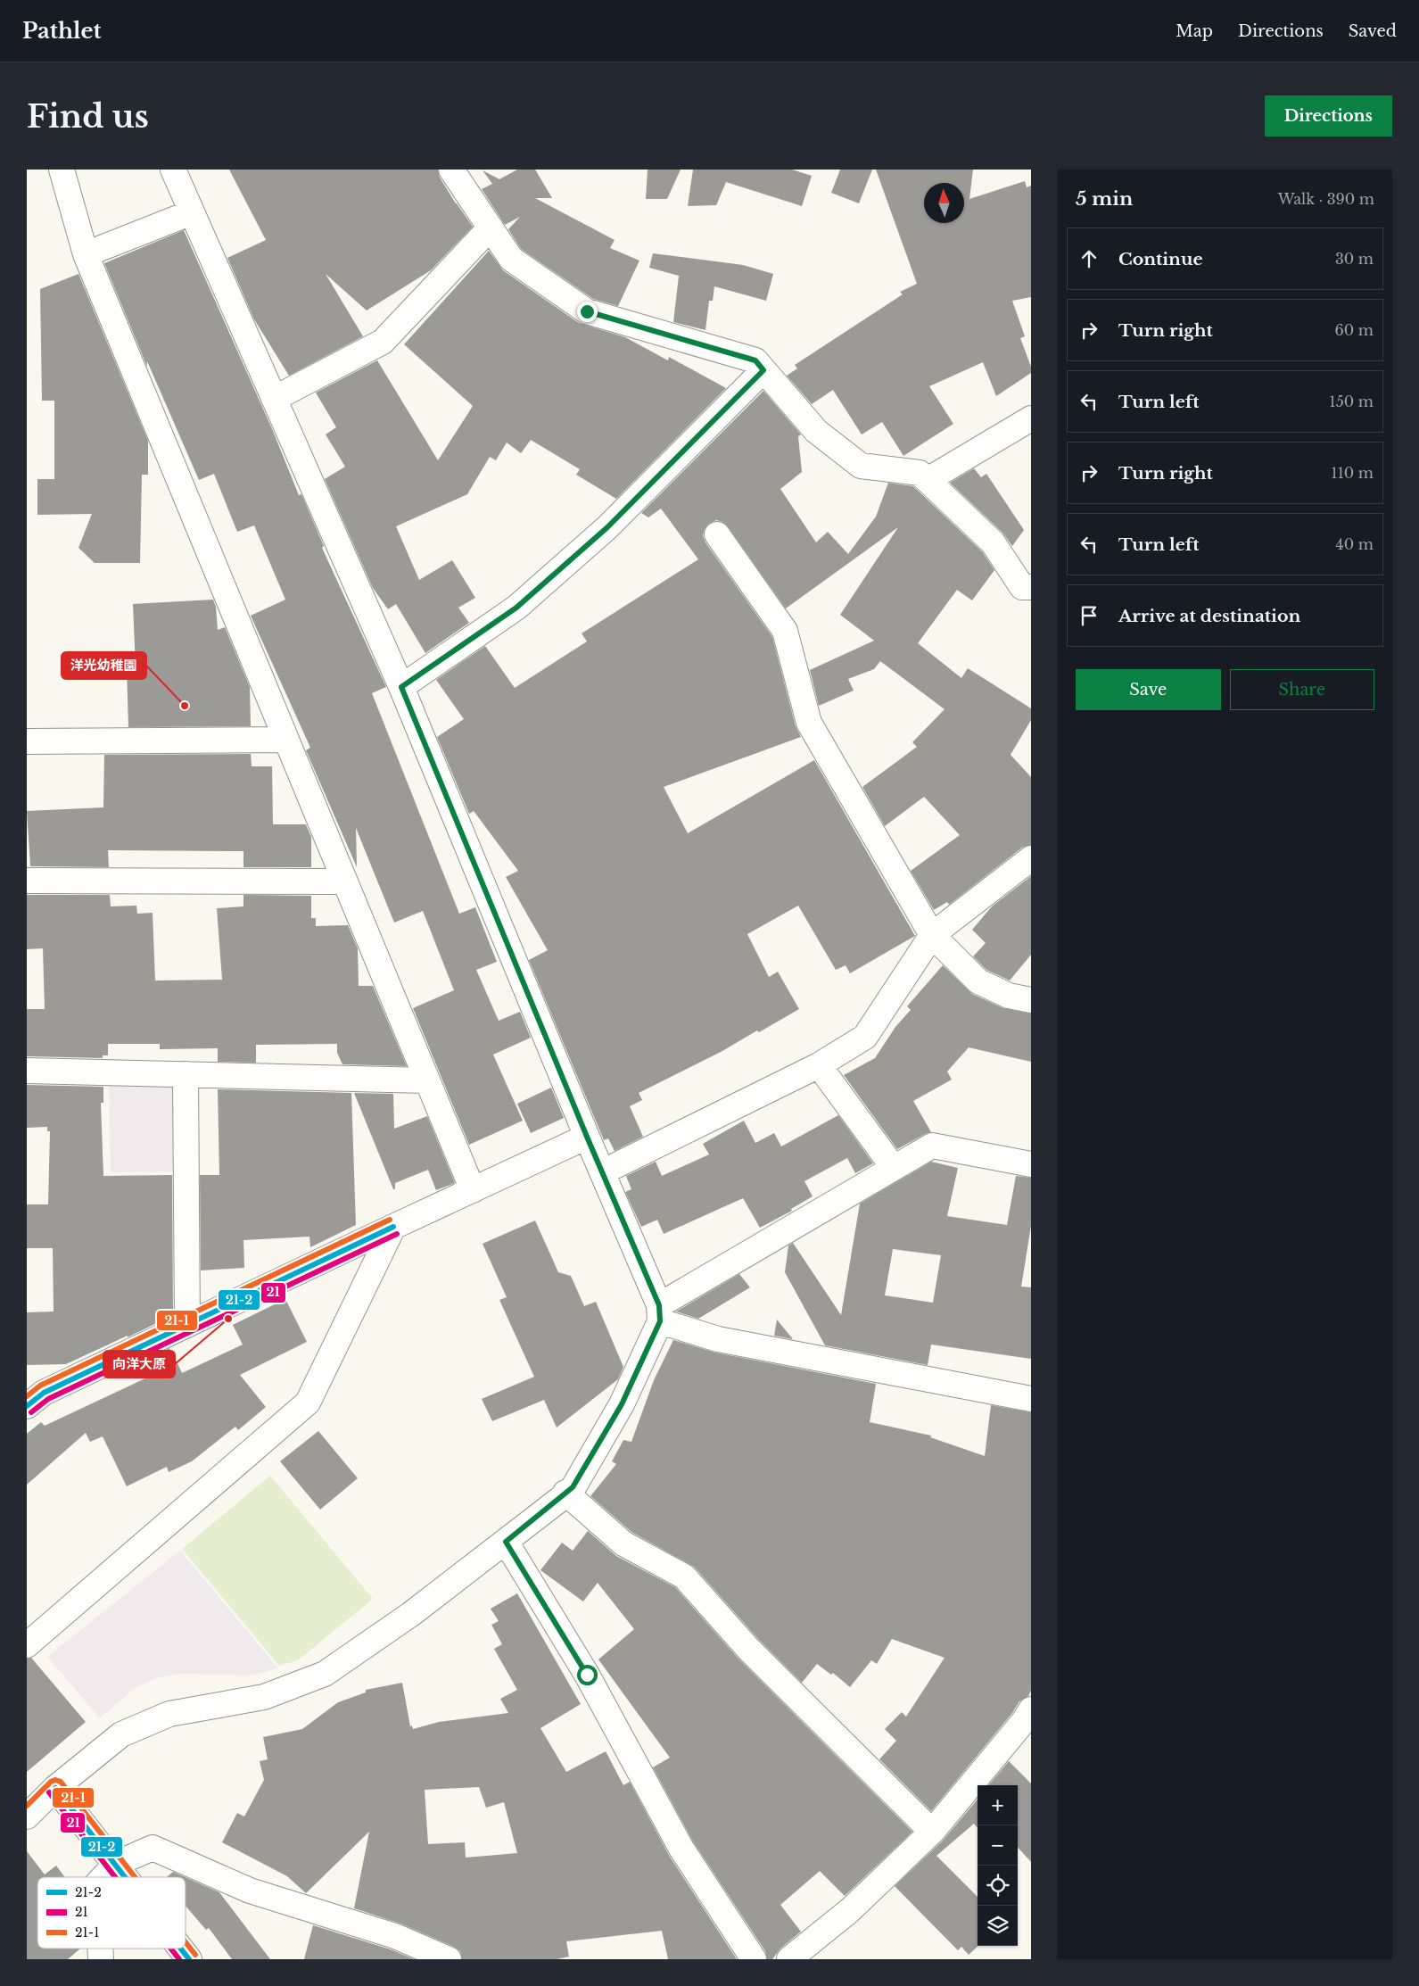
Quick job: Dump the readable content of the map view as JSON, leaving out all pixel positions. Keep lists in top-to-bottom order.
{
  "places": ["洋光幼稚園", "向洋大原"],
  "lines": ["transit line 21-1", "transit line 21-2", "transit line 21"],
  "legend": ["21-2", "21", "21-1"],
  "north": "top",
  "page": {
    "header": "Pathlet",
    "nav": ["Map", "Directions", "Saved"],
    "buttons": [
      "Directions",
      ["Save", "Share"]
    ],
    "title": "Find us",
    "heading": ["5 min", "Walk · 390 m"],
    "list": [
      ["Continue", "30 m"],
      ["Turn right", "60 m"],
      ["Turn left", "150 m"],
      ["Turn right", "110 m"],
      ["Turn left", "40 m"],
      "Arrive at destination"
    ],
    "map_buttons": ["+", "−"]
  }
}
